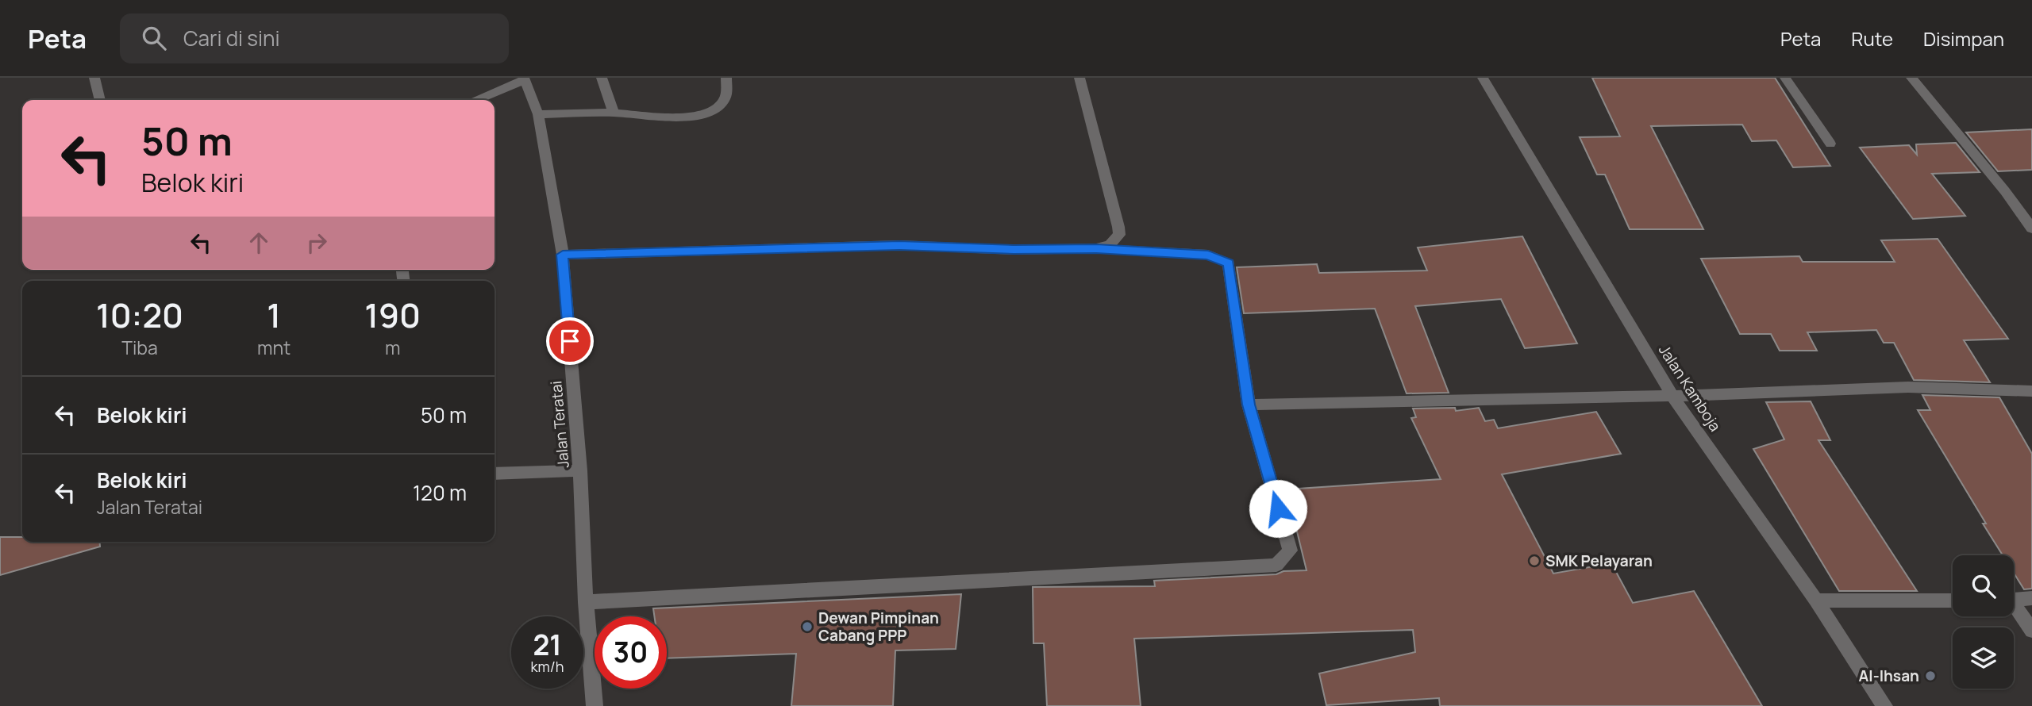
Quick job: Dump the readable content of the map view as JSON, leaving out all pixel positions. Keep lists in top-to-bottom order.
{
  "streets": {
    "street": ["Jalan Kamboja", "Jalan Teratai"]
  },
  "places": ["SMK Pelayaran", "Dewan Pimpinan Cabang PPP", "Al-Ihsan"],
  "page": {
    "header": "Peta",
    "search": "Cari di sini",
    "nav": ["Peta", "Rute", "Disimpan"],
    "turn": ["50 m", "Belok kiri"],
    "eta": [
      "10:20",
      "Tiba",
      "1",
      "mnt",
      "190",
      "m"
    ],
    "list": [
      {
        "name": "Belok kiri",
        "value": "50 m"
      },
      {
        "name": "Belok kiri",
        "note": "Jalan Teratai",
        "value": "120 m"
      }
    ],
    "speed": "21 km/h",
    "limit": "30"
  }
}
